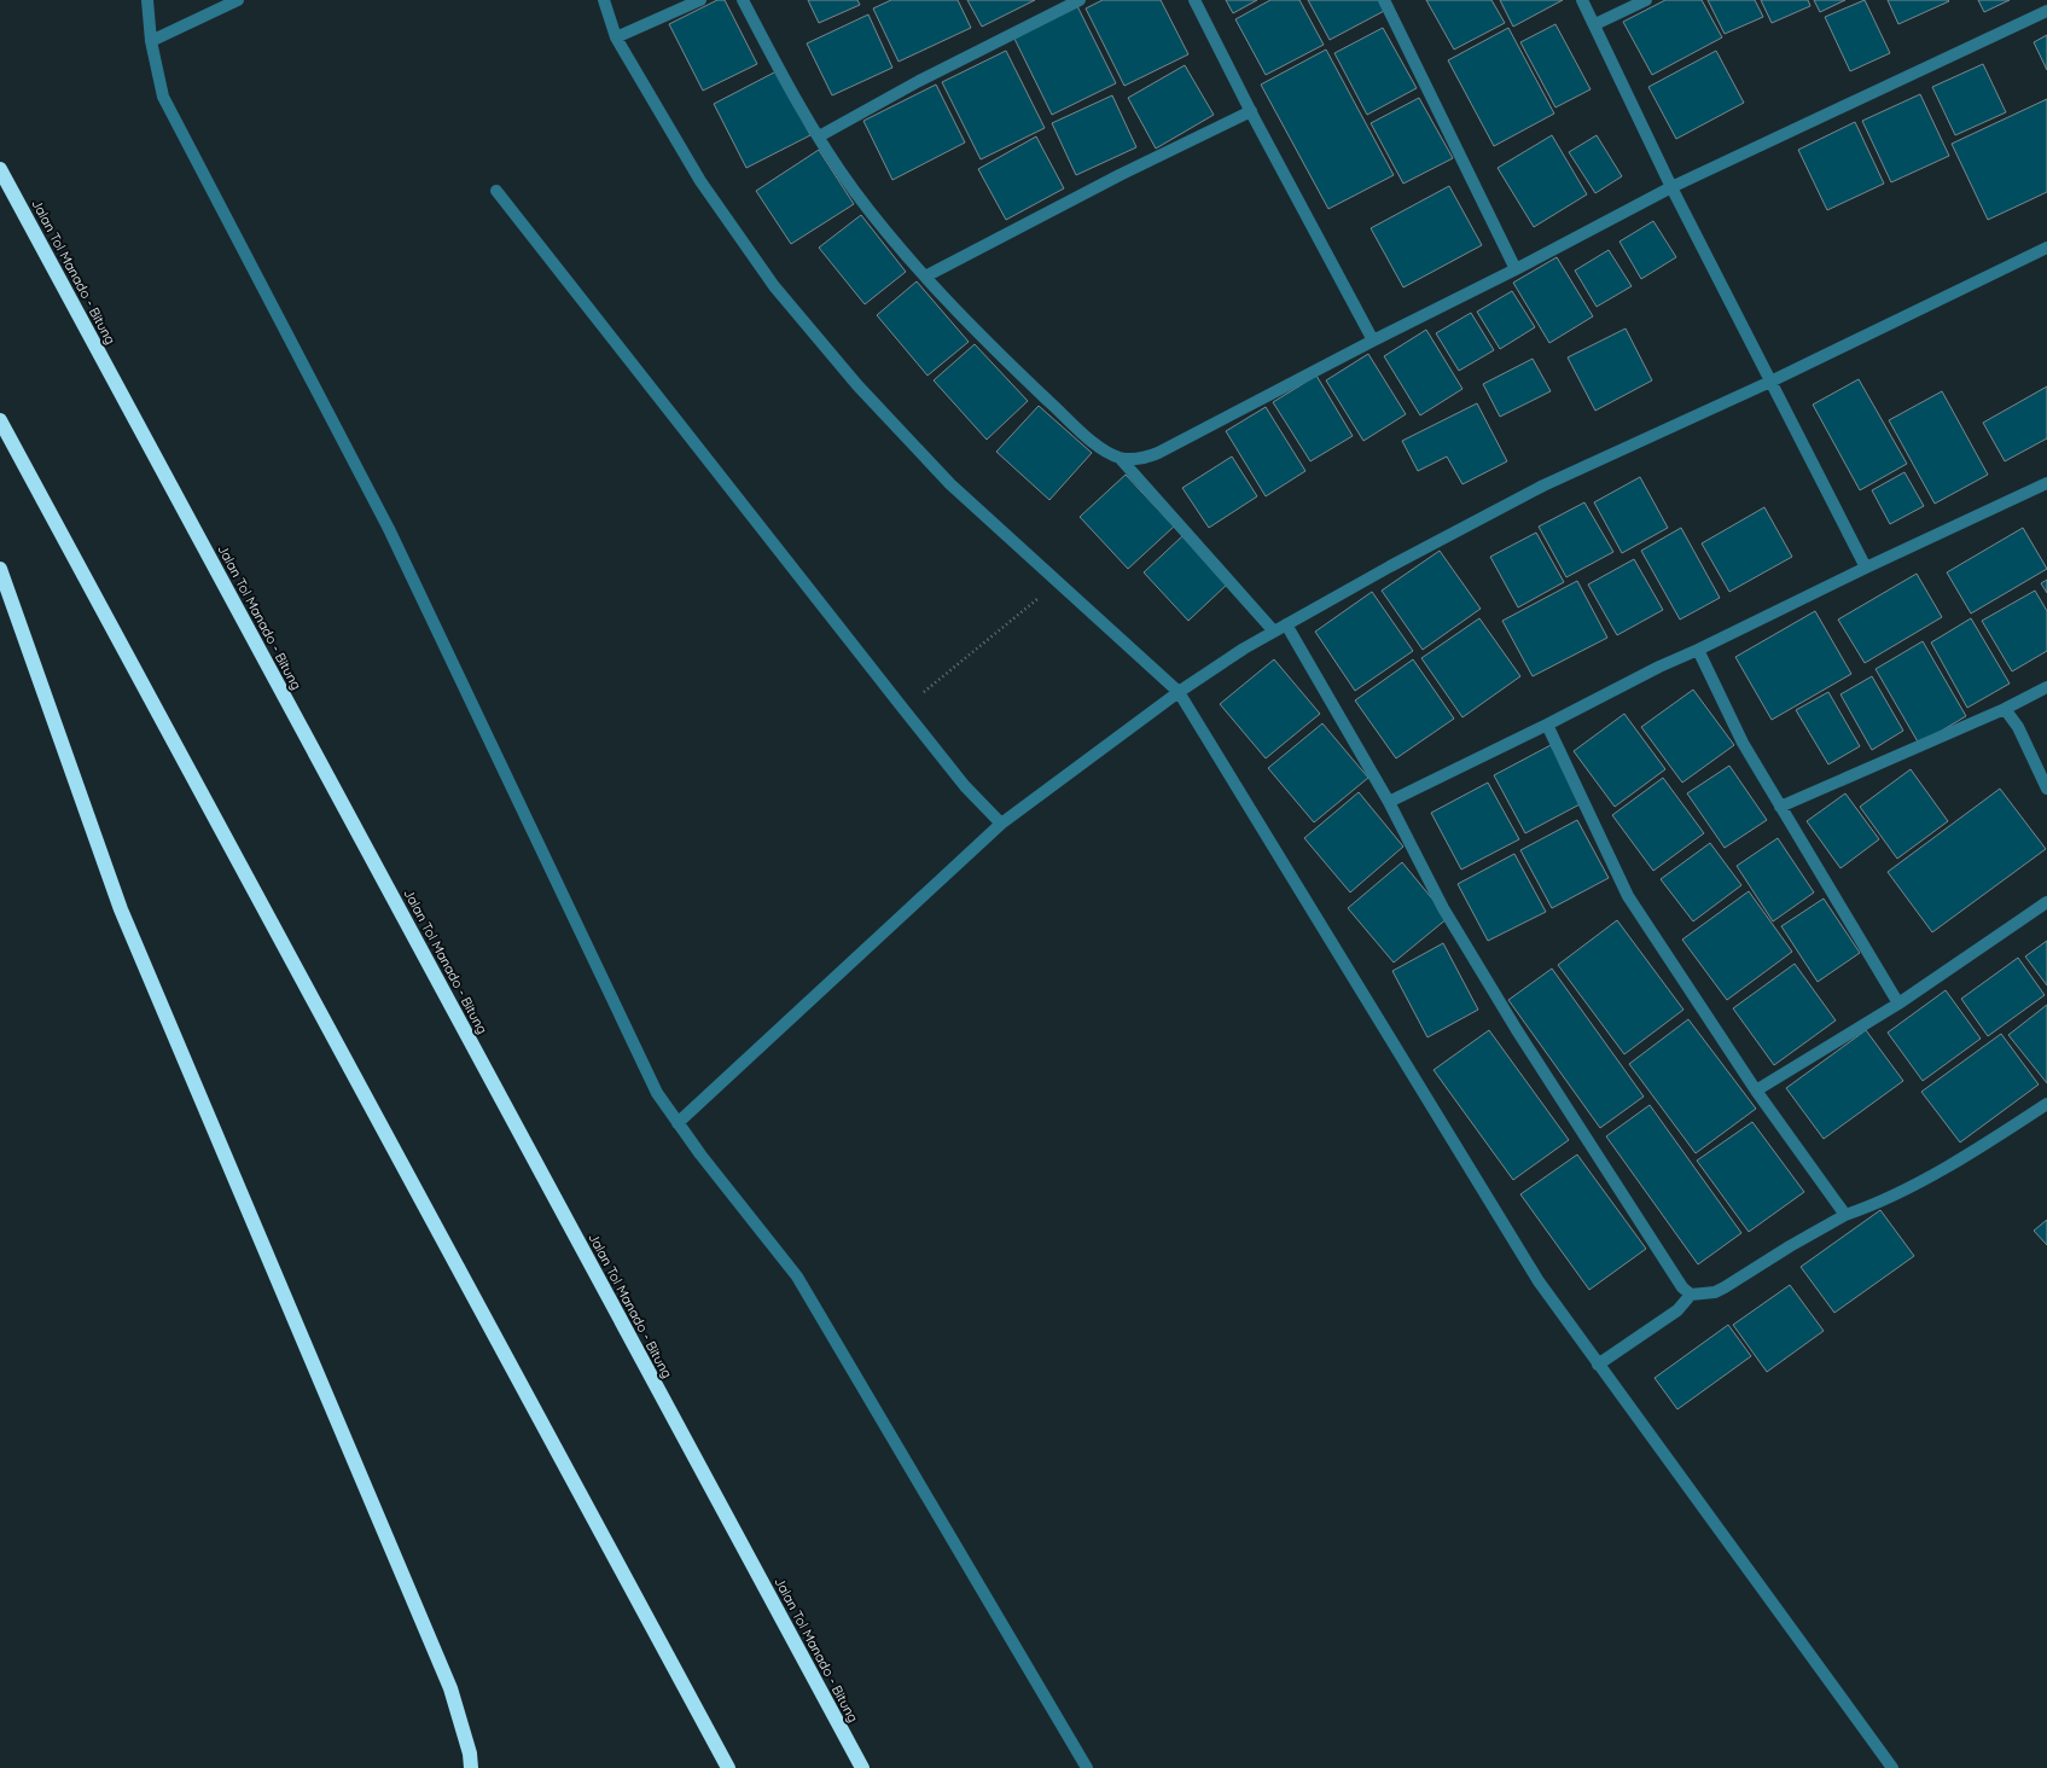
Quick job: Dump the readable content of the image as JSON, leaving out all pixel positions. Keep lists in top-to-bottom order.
{
  "streets": {
    "highway": ["Jalan Tol Manado - Bitung"]
  }
}
